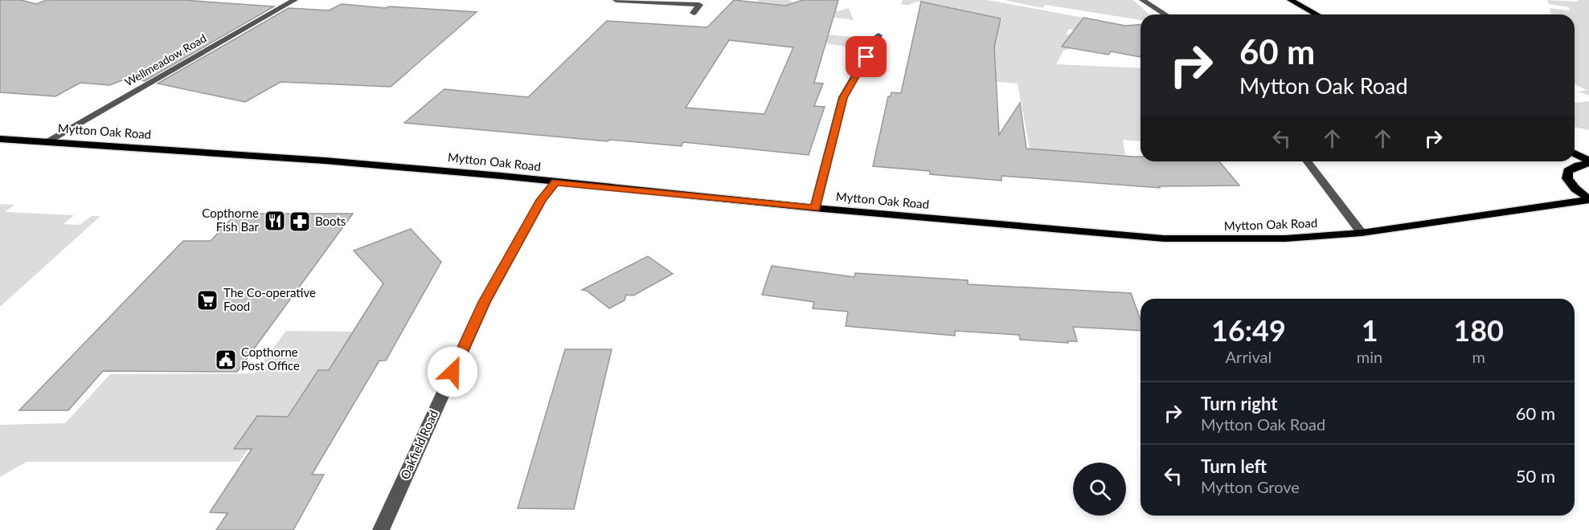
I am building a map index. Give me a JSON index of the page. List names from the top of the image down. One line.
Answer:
{"streets":{"main road":["Mytton Oak Road"],"street":["Wellmeadow Road","Oakfield Road"]},"crossings":[["Wellmeadow Road","Mytton Oak Road"],["Mytton Oak Road","Oakfield Road"]],"places":{"restaurant":["Copthorne Fish Bar"],"pharmacy":["Boots"],"supermarket":["The Co-operative Food"],"public building":["Copthorne Post Office"]},"page":{"turn":["60 m","Mytton Oak Road"],"eta":["16:49","Arrival","1","min","180","m"],"list":[{"name":"Turn right","note":"Mytton Oak Road","value":"60 m"},{"name":"Turn left","note":"Mytton Grove","value":"50 m"}]}}
